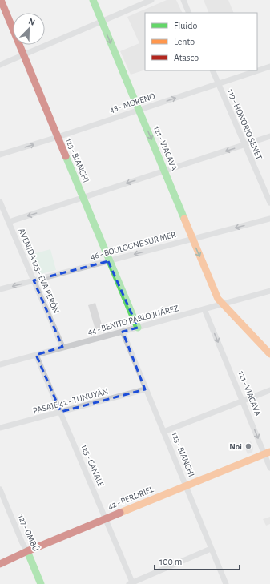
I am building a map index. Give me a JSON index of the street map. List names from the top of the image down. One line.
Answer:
{"streets":{"street":["48 - MORENO","119 - HONORIO SENET","121 - VIACAVA","123 - BIANCHI","46 - BOULOGNE SUR MER","AVENIDA 125 - EVA PERÓN","44 - BENITO PABLO JUÁREZ","PASAJE 42 - TUNUYÁN","125 - CANALE","42 - PERDRIEL","127 - OMBÚ"]},"crossings":[["48 - MORENO","119 - HONORIO SENET"],["48 - MORENO","121 - VIACAVA"],["48 - MORENO","123 - BIANCHI"],["121 - VIACAVA","46 - BOULOGNE SUR MER"],["121 - VIACAVA","44 - BENITO PABLO JUÁREZ"],["121 - VIACAVA","42 - PERDRIEL"],["123 - BIANCHI","46 - BOULOGNE SUR MER"],["123 - BIANCHI","44 - BENITO PABLO JUÁREZ"],["123 - BIANCHI","PASAJE 42 - TUNUYÁN"],["123 - BIANCHI","42 - PERDRIEL"],["46 - BOULOGNE SUR MER","AVENIDA 125 - EVA PERÓN"],["AVENIDA 125 - EVA PERÓN","44 - BENITO PABLO JUÁREZ"],["44 - BENITO PABLO JUÁREZ","125 - CANALE"],["PASAJE 42 - TUNUYÁN","125 - CANALE"],["125 - CANALE","42 - PERDRIEL"],["42 - PERDRIEL","127 - OMBÚ"]],"one_way":["48 - MORENO","121 - VIACAVA","46 - BOULOGNE SUR MER"],"places":["Noi"],"legend":["Fluido","Lento","Atasco"],"scale_bar":"100 m","north":"top right"}
